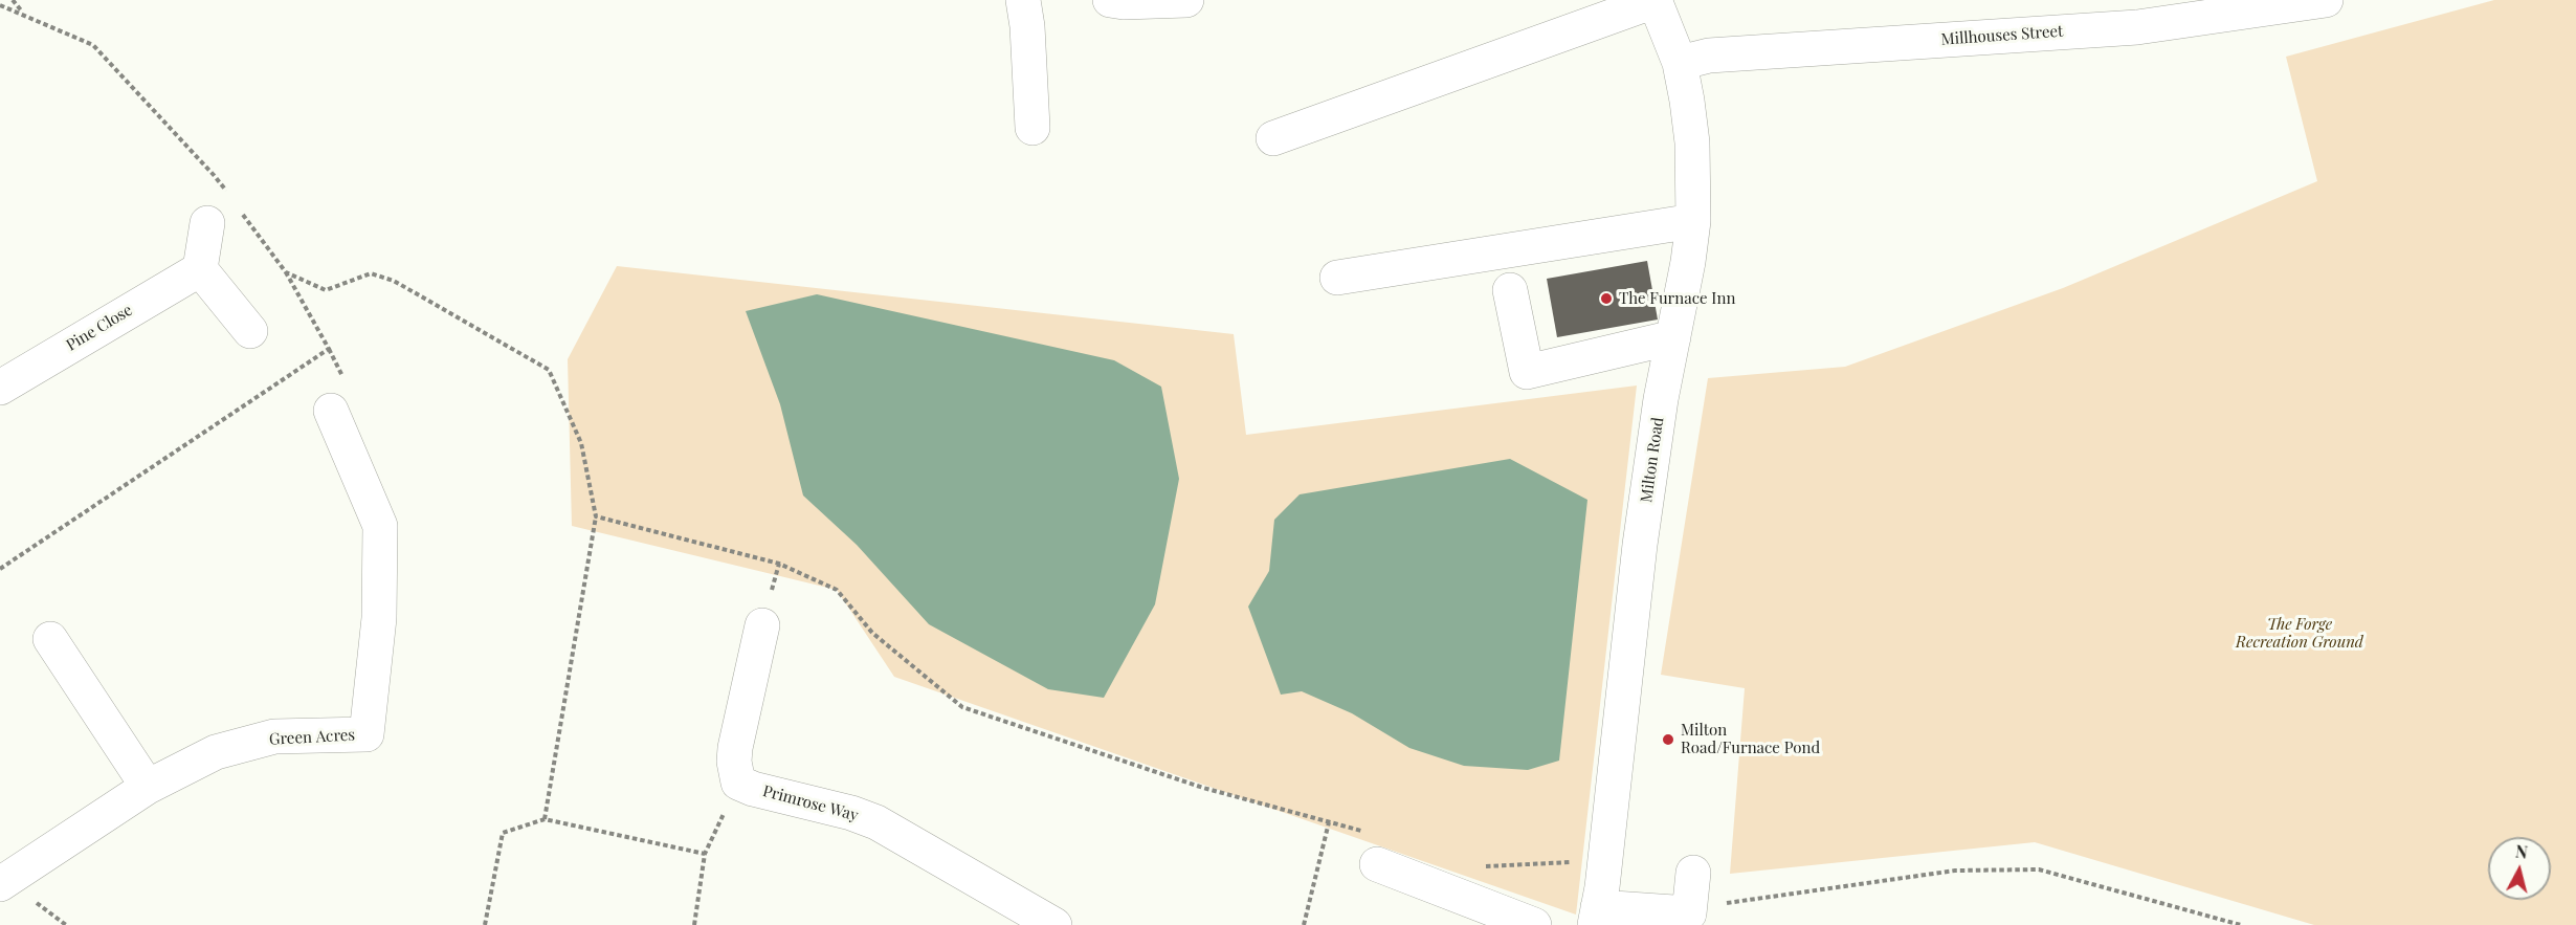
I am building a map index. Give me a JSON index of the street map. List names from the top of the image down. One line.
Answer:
{"streets":{"street":["Millhouses Street","Pine Close","Milton Road","Green Acres","Primrose Way"]},"crossings":[["Millhouses Street","Milton Road"]],"parks":["The Forge Recreation Ground"],"places":["The Furnace Inn","Milton Road/Furnace Pond"],"north":"top"}
